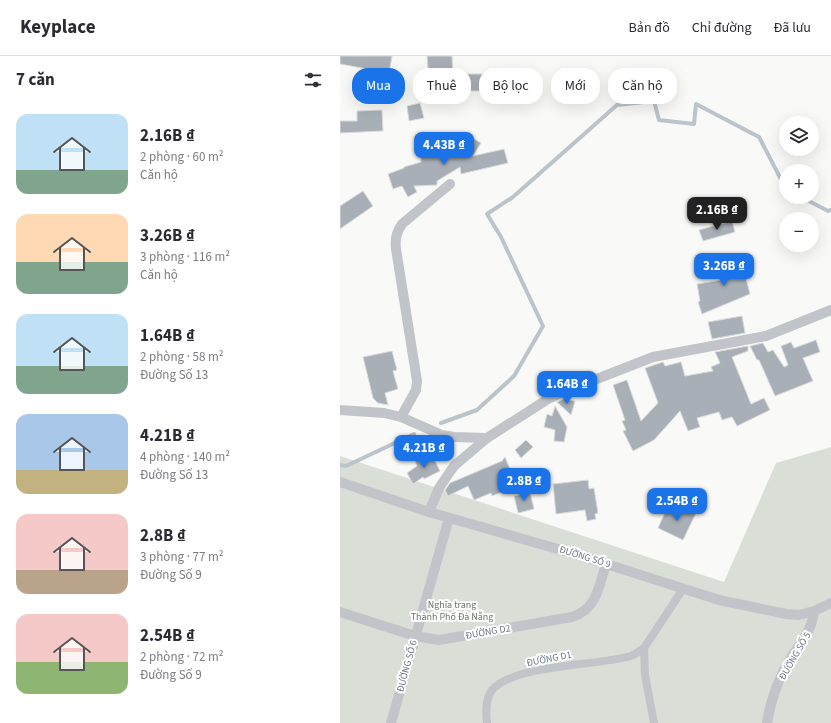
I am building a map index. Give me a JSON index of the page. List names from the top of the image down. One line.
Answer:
{"streets":{"street":["ĐƯỜNG SỐ 9","ĐƯỜNG D2","ĐƯỜNG SỐ 5","ĐƯỜNG D1","ĐƯỜNG SỐ 6"]},"crossings":[["ĐƯỜNG SỐ 9","ĐƯỜNG D2"],["ĐƯỜNG SỐ 9","ĐƯỜNG SỐ 5"],["ĐƯỜNG SỐ 9","ĐƯỜNG SỐ 6"],["ĐƯỜNG D2","ĐƯỜNG SỐ 6"]],"parks":["Nghĩa trang Thành Phố Đà Nẵng"],"page":{"header":"Keyplace","nav":["Bản đồ","Chỉ đường","Đã lưu"],"heading":"7 căn","chip":["Mua","Thuê","Bộ lọc","Mới","Căn hộ"],"list":[{"name":"2.16B ₫","note":"2 phòng · 60 m² · Căn hộ"},{"name":"3.26B ₫","note":"3 phòng · 116 m² · Căn hộ"},{"name":"1.64B ₫","note":"2 phòng · 58 m² · Đường Số 13"},{"name":"4.21B ₫","note":"4 phòng · 140 m² · Đường Số 13"},{"name":"2.8B ₫","note":"3 phòng · 77 m² · Đường Số 9"},{"name":"2.54B ₫","note":"2 phòng · 72 m² · Đường Số 9"}],"map_buttons":["+","−"],"price":["4.43B ₫","2.16B ₫","3.26B ₫","1.64B ₫","4.21B ₫","2.8B ₫","2.54B ₫"]}}
